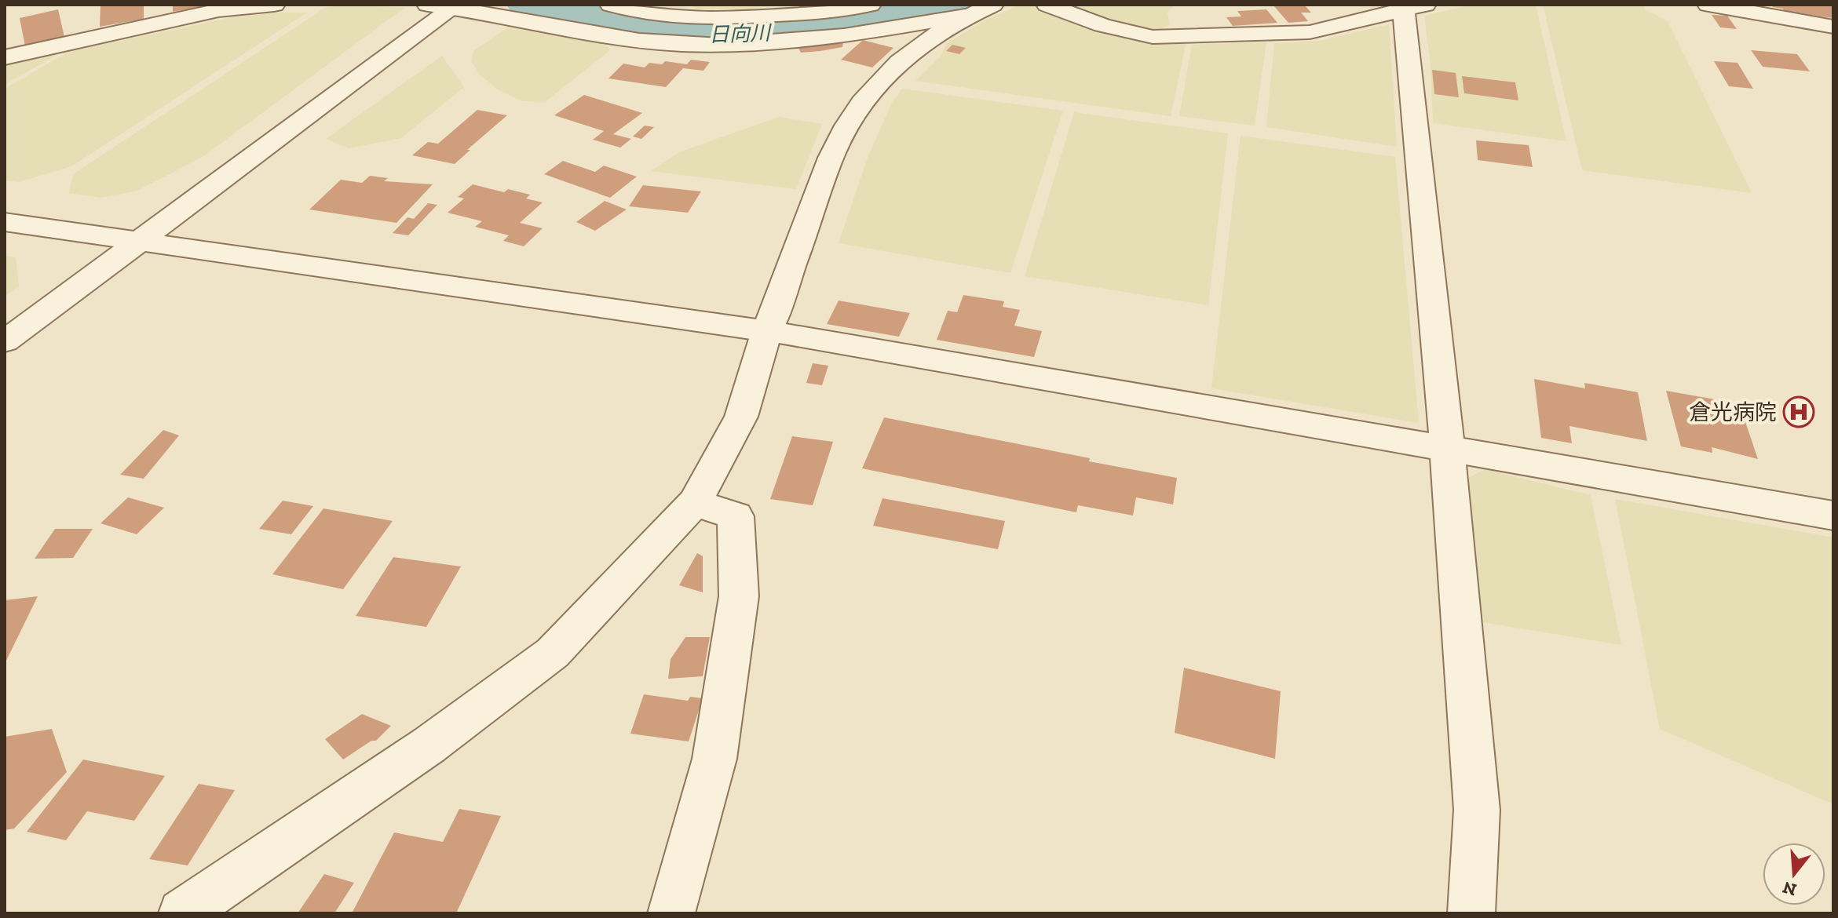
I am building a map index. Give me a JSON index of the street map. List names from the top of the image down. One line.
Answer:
{"water":["日向川"],"places":{"hospital":["倉光病院"]},"north":"bottom"}
